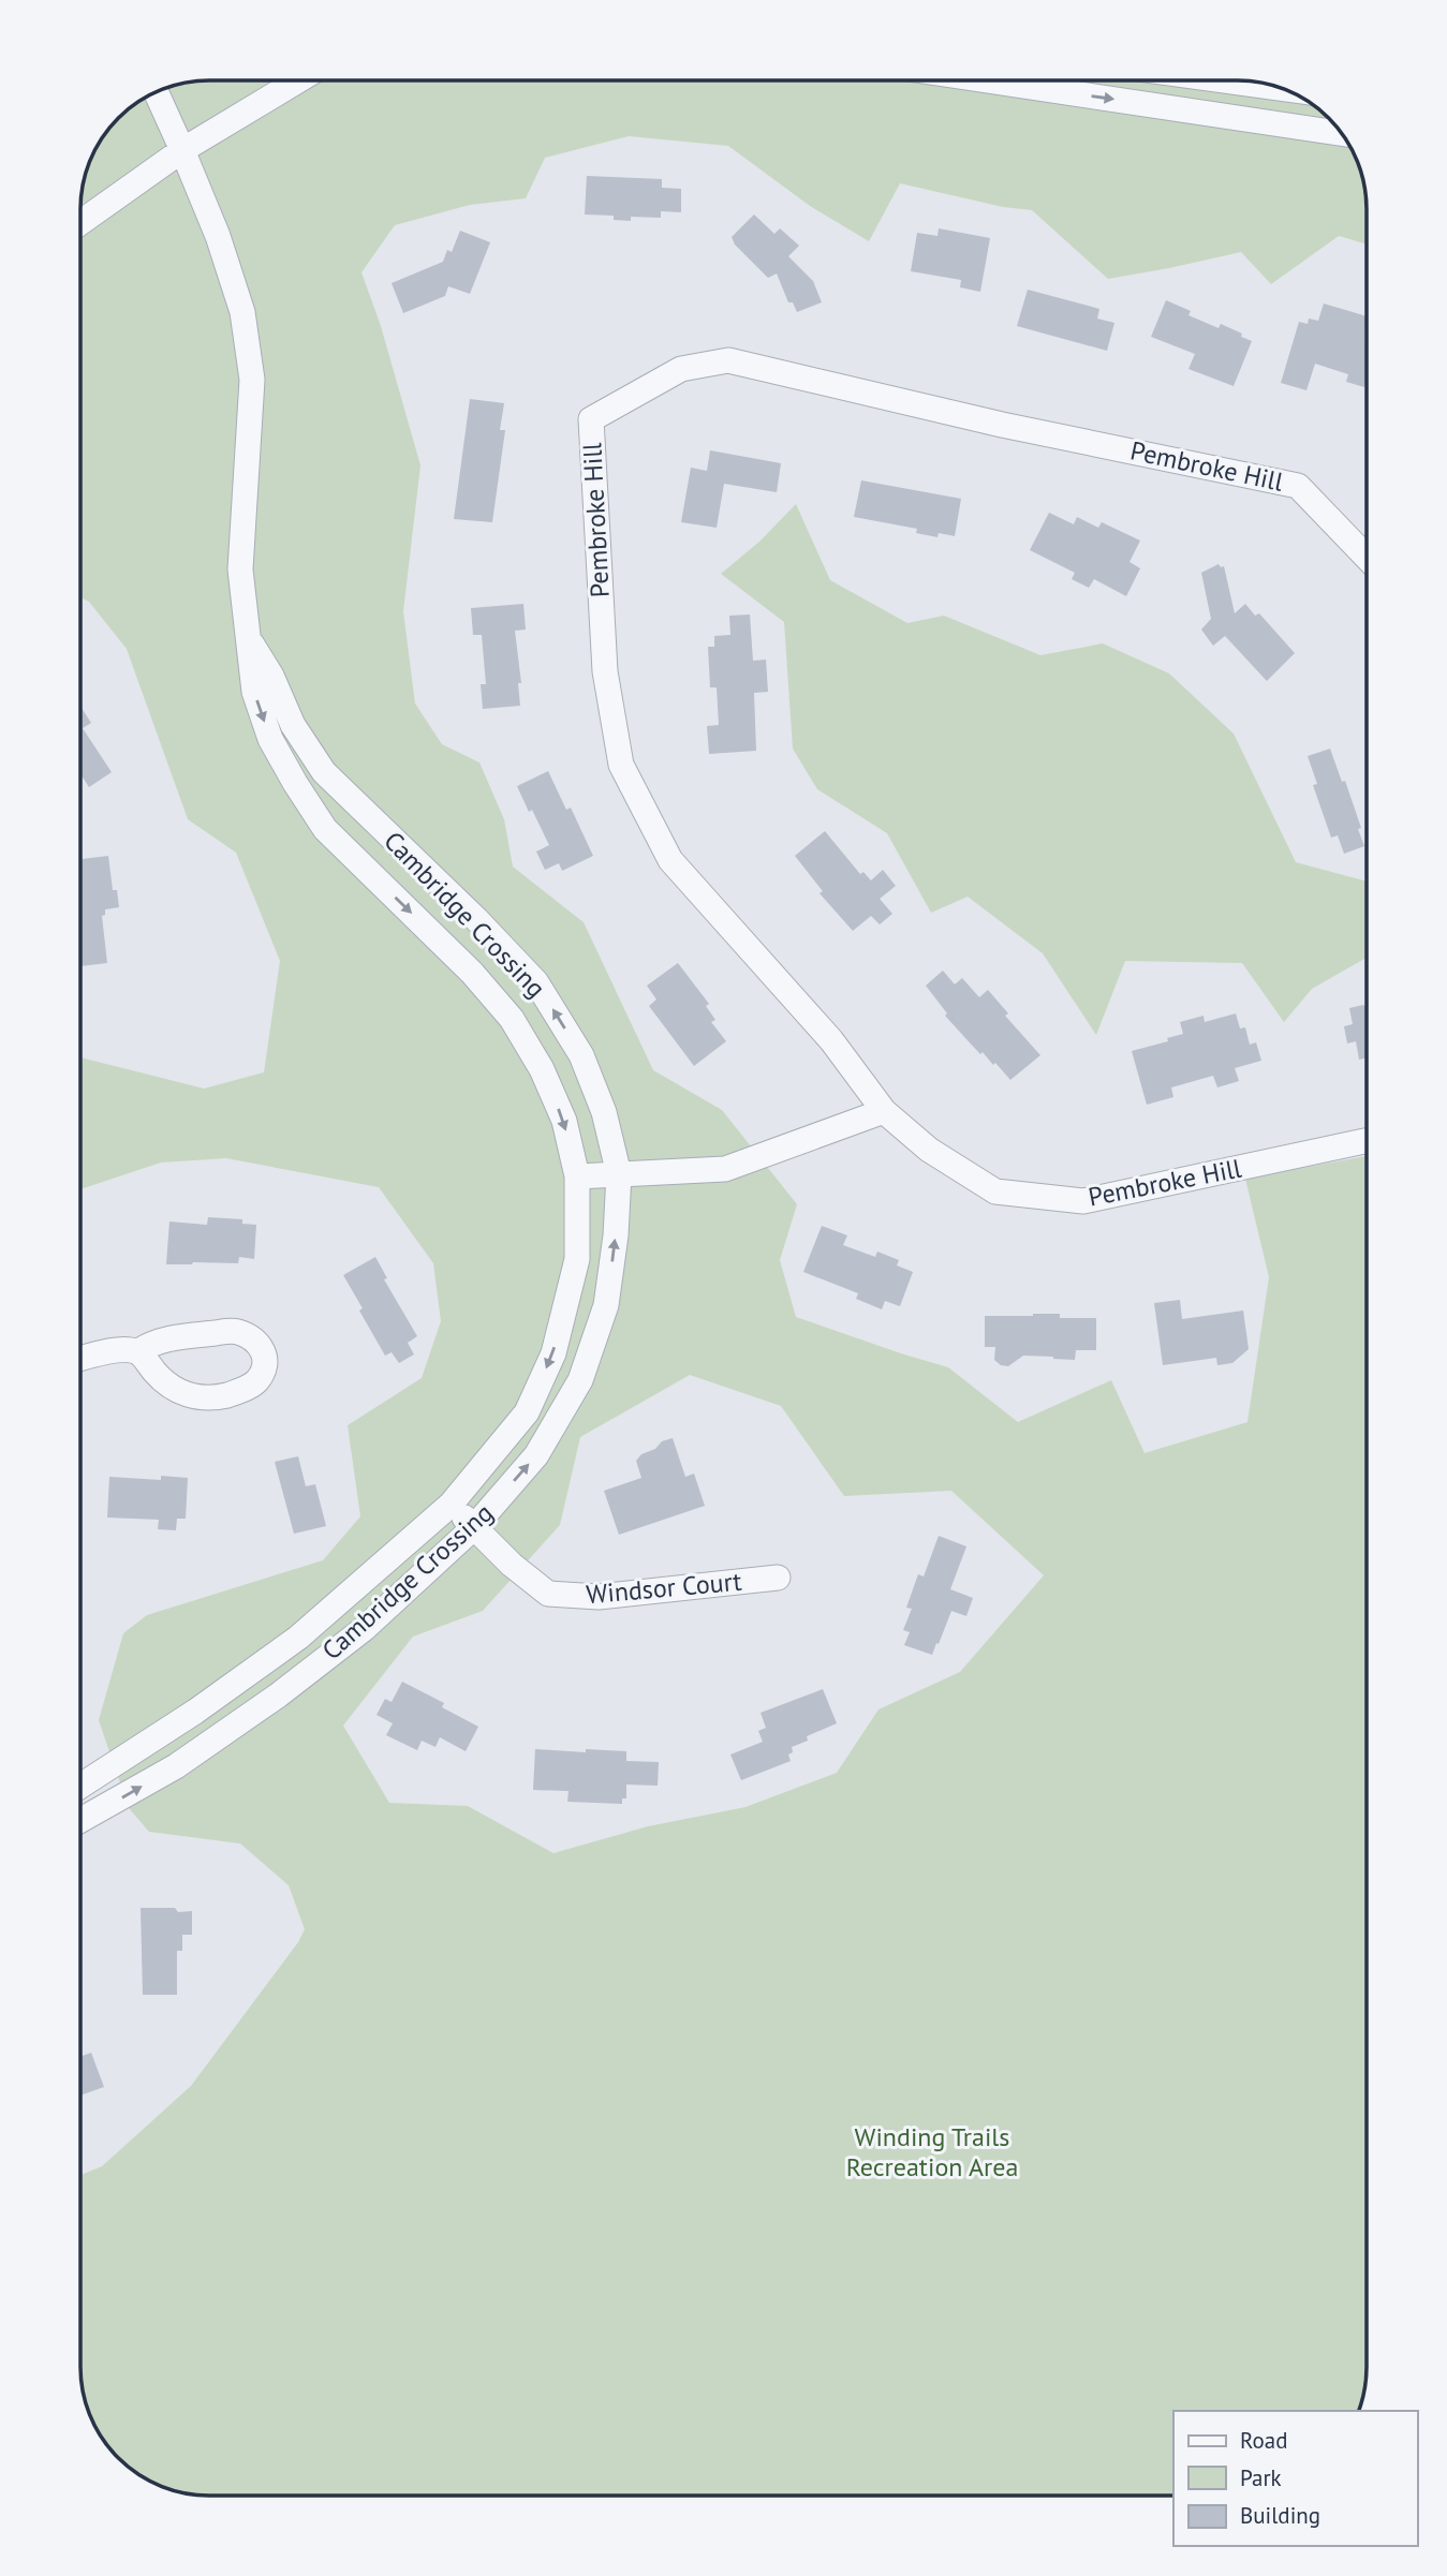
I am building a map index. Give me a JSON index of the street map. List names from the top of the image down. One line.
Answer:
{"streets":{"street":["Pembroke Hill","Cambridge Crossing","Windsor Court"]},"crossings":[["Cambridge Crossing","Windsor Court"]],"parks":["Winding Trails Recreation Area"],"legend":["Road","Park","Building"]}
